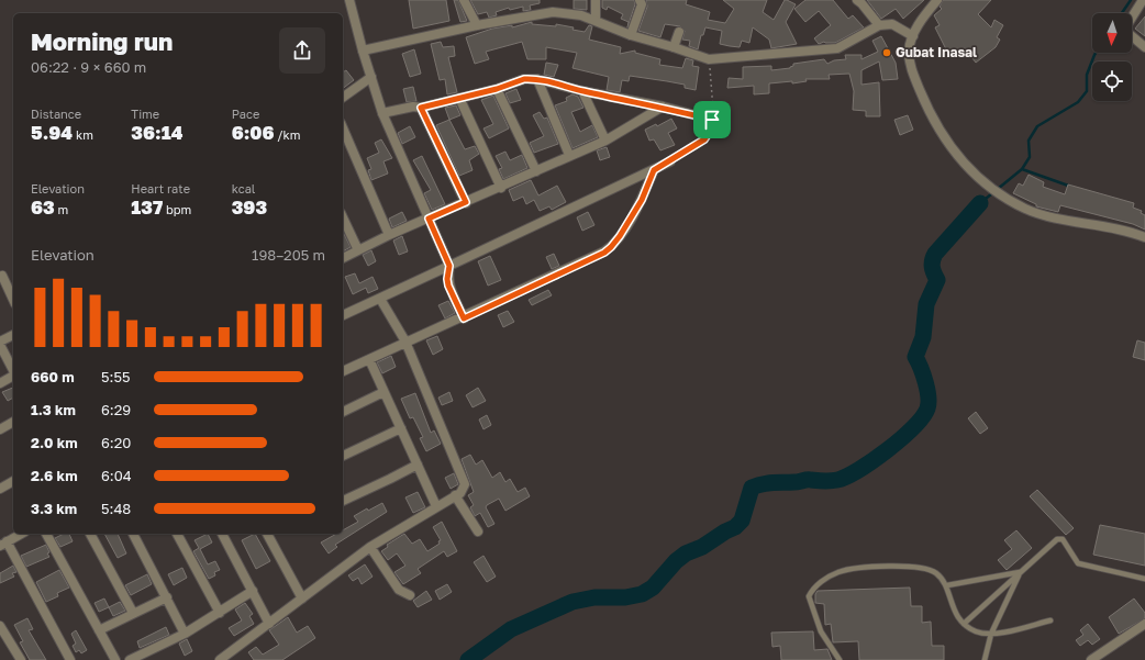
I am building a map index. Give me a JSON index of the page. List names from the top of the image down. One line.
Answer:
{"places":["Gubat Inasal"],"north":"bottom","page":{"heading":["Morning run","06:22 · 9 × 660 m"],"stats":[["Distance","5.94 km"],["Time","36:14"],["Pace","6:06 /km"],["Elevation","63 m"],["Heart rate","137 bpm"],["kcal","393"]],"chart":["Elevation","198–205 m"],"list":[{"name":"660 m","note":"5:55"},{"name":"1.3 km","note":"6:29"},{"name":"2.0 km","note":"6:20"},{"name":"2.6 km","note":"6:04"},{"name":"3.3 km","note":"5:48"}]}}
